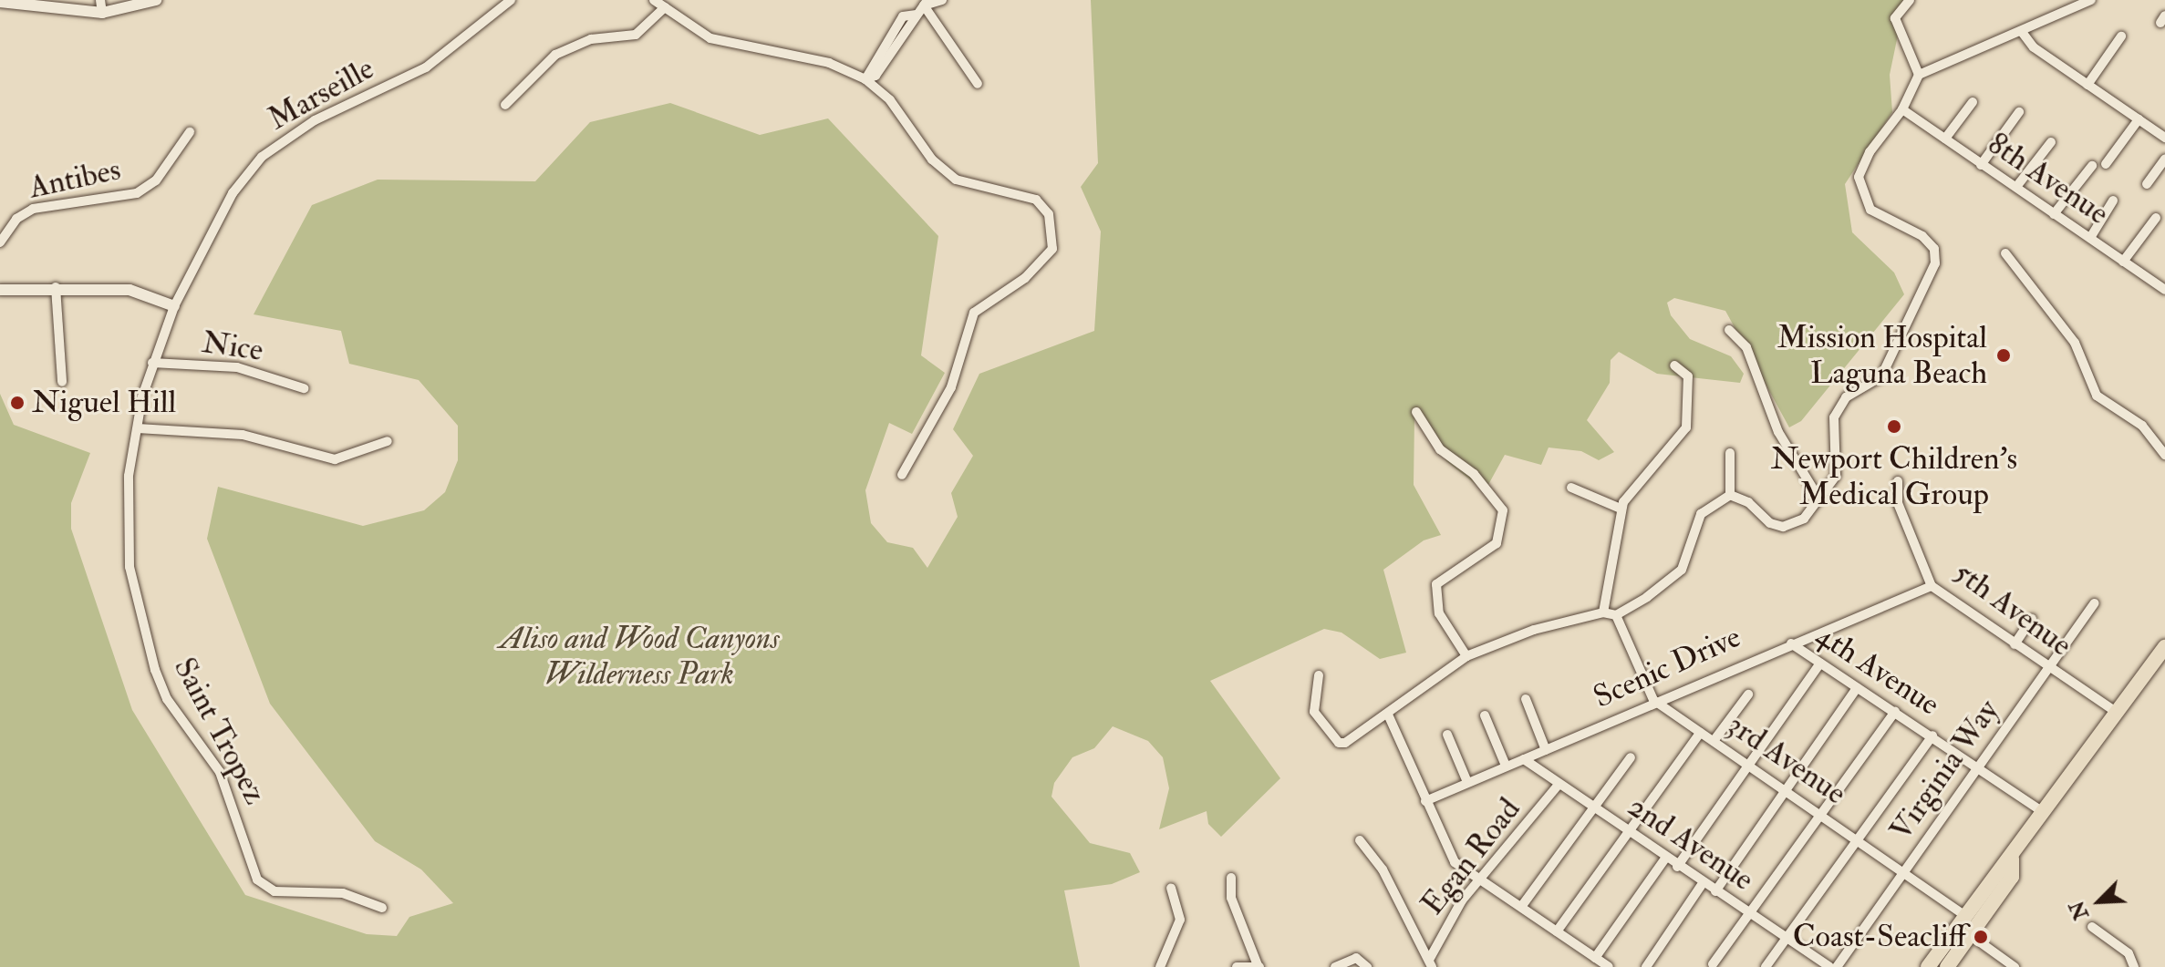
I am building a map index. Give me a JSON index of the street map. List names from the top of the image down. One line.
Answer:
{"streets":{"street":["Marseille","Antibes","8th Avenue","Nice","5th Avenue","Scenic Drive","4th Avenue","Saint Tropez","3rd Avenue","Virginia Way","2nd Avenue","Egan Road"]},"crossings":[["Marseille","Saint Tropez"],["Nice","Saint Tropez"],["5th Avenue","Scenic Drive"],["5th Avenue","Virginia Way"],["Scenic Drive","4th Avenue"],["Scenic Drive","3rd Avenue"],["Scenic Drive","2nd Avenue"],["4th Avenue","Virginia Way"],["3rd Avenue","Virginia Way"],["2nd Avenue","Egan Road"]],"parks":["Aliso and Wood Canyons Wilderness Park"],"places":["Mission Hospital Laguna Beach","Niguel Hill","Newport Children's Medical Group","Coast-Seacliff"],"north":"bottom left"}
